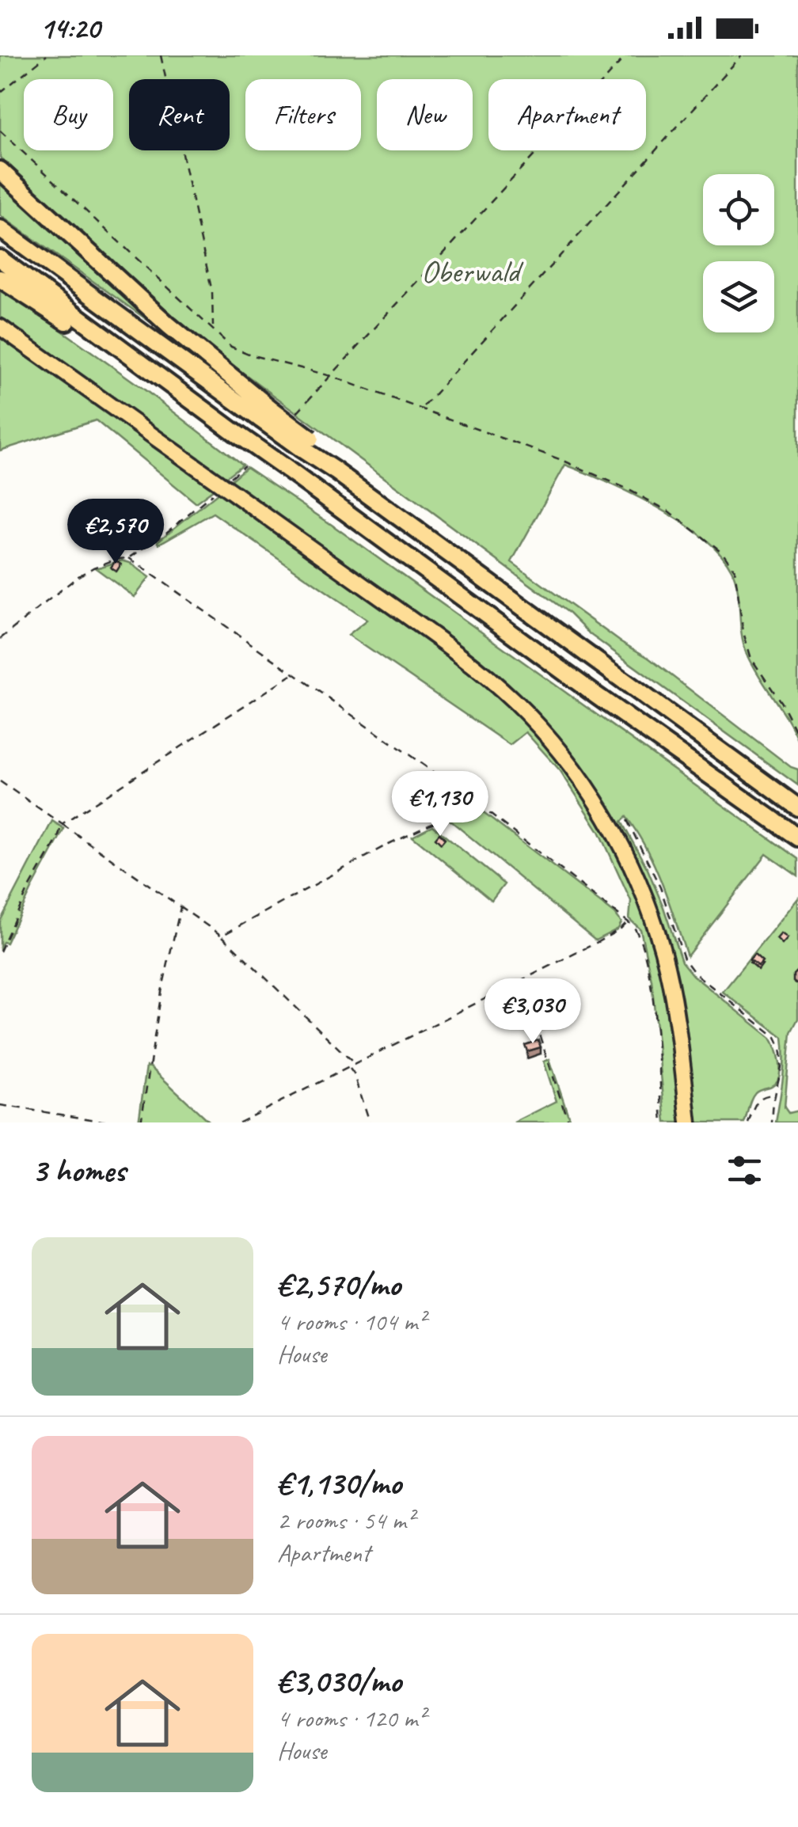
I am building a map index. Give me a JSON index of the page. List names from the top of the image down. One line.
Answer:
{"parks":["Oberwald"],"page":{"status":"14:20","chip":["Buy","Rent","Filters","New","Apartment"],"price":["€2,570","€1,130","€3,030"],"heading":"3 homes","list":[{"name":"€2,570/mo","note":"4 rooms · 104 m² · House"},{"name":"€1,130/mo","note":"2 rooms · 54 m² · Apartment"},{"name":"€3,030/mo","note":"4 rooms · 120 m² · House"}]}}
